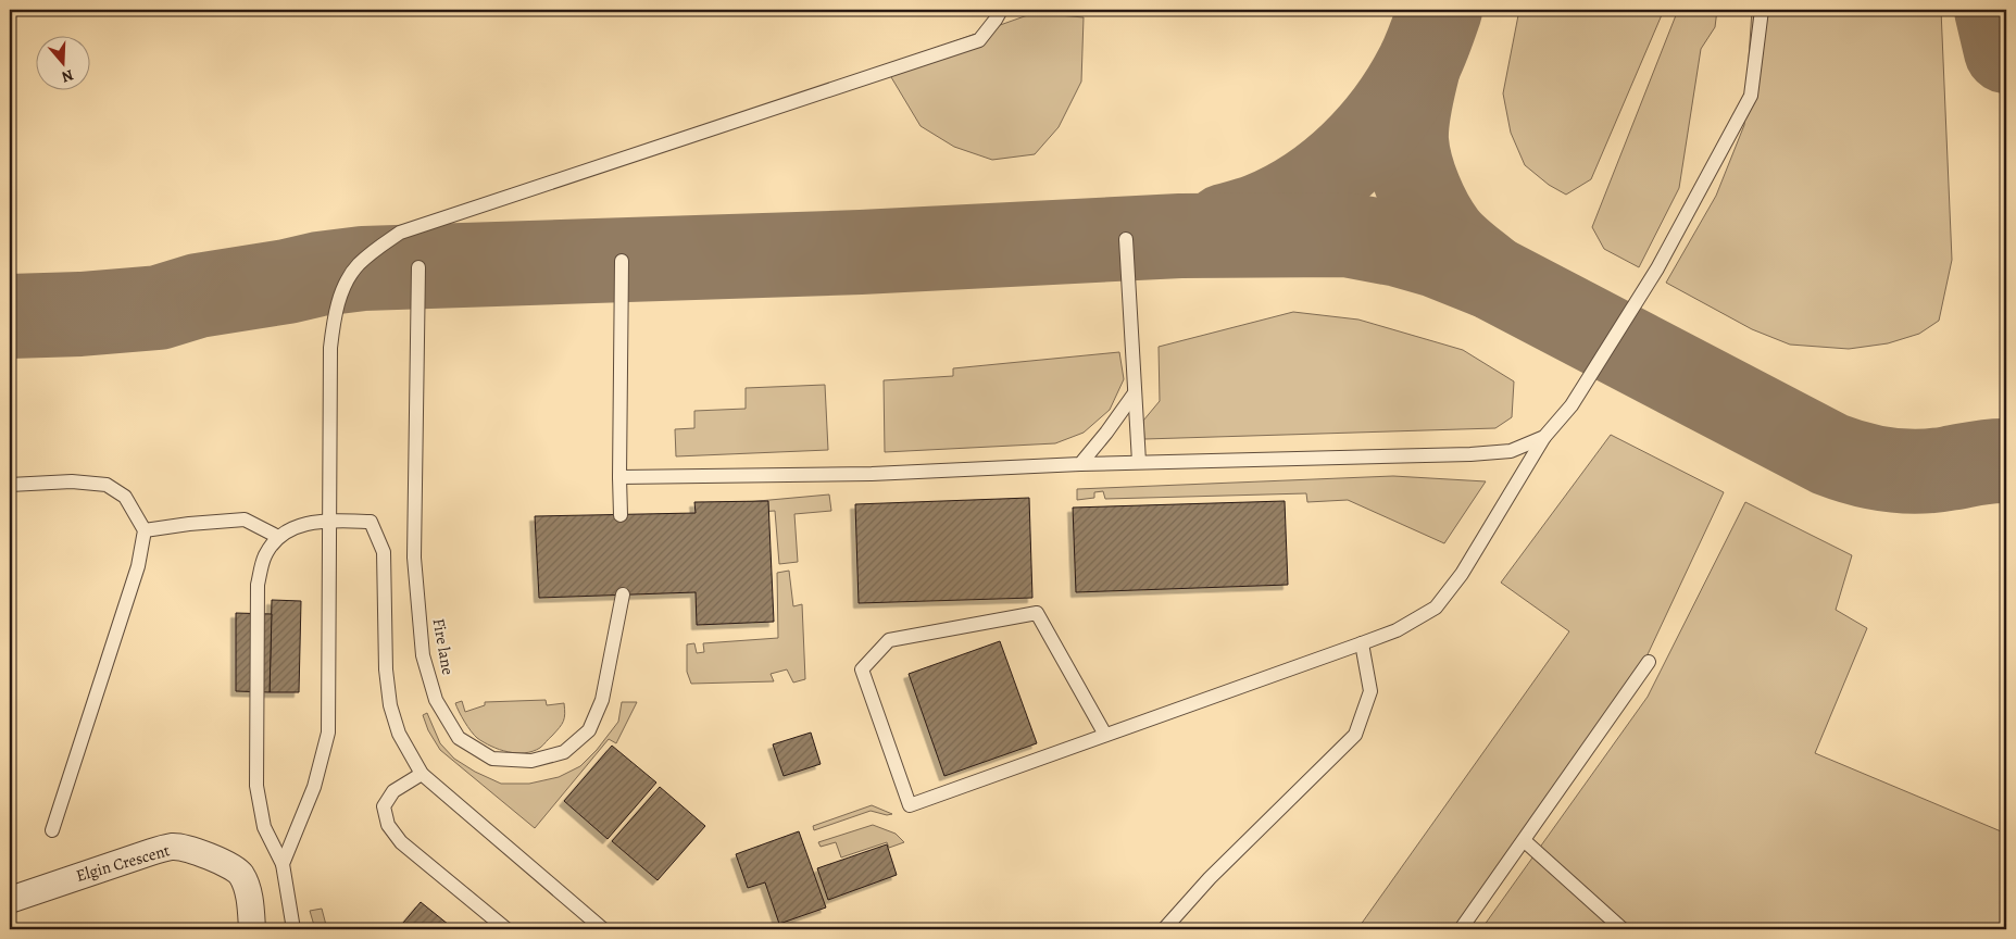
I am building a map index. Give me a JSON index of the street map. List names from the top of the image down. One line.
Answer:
{"streets":{"street":["Elgin Crescent"],"lane":["Fire lane"]},"north":"bottom"}
